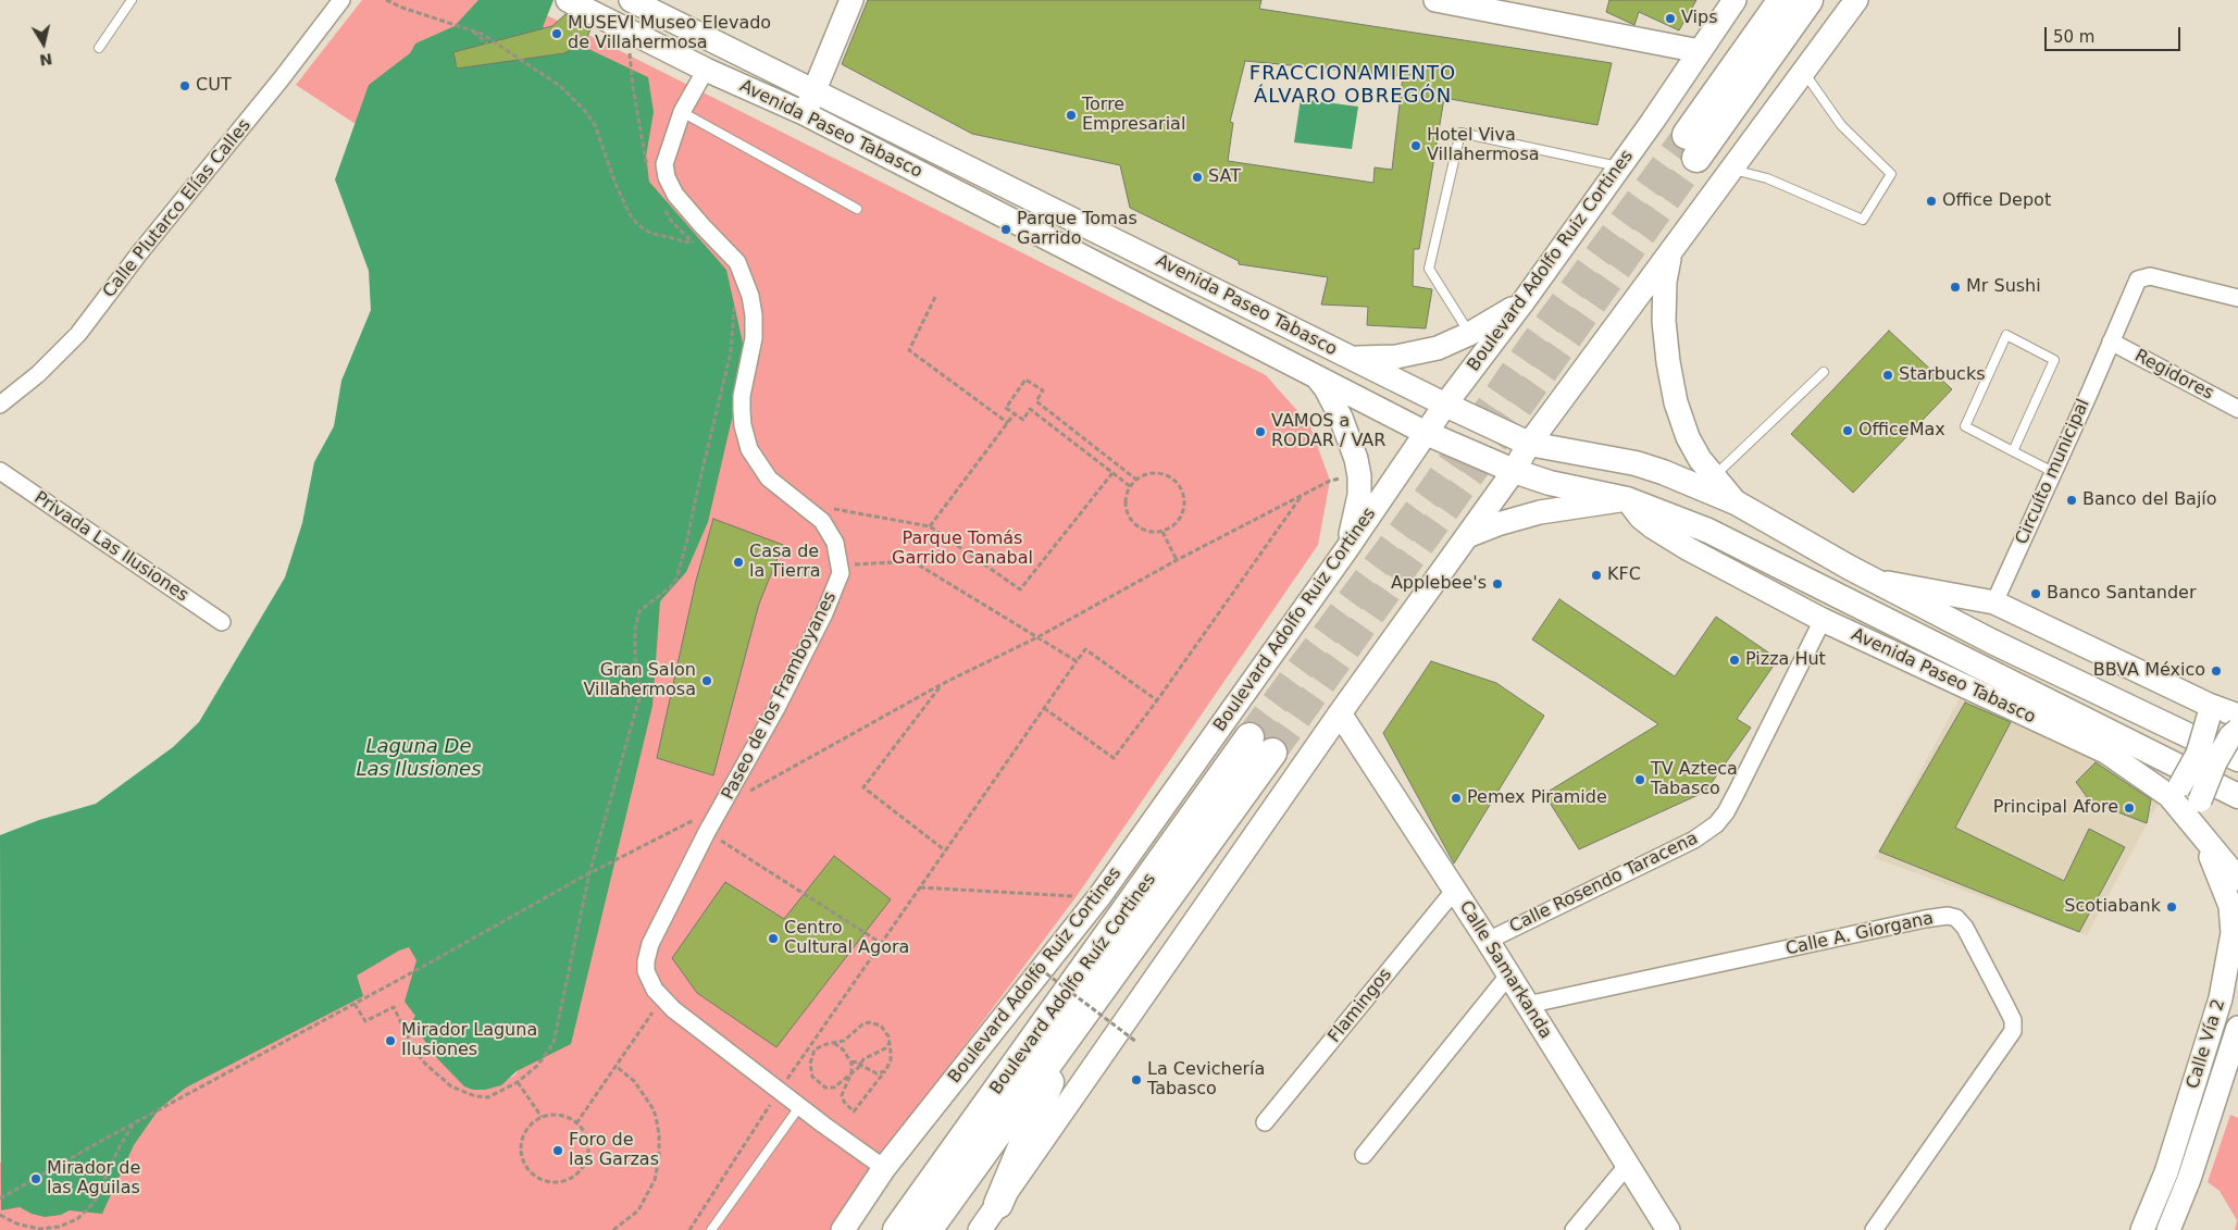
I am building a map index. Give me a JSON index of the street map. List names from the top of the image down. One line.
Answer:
{"streets":{"highway":["Boulevard Adolfo Ruíz Cortines"],"main road":["Avenida Paseo Tabasco","Boulevard Adolfo Ruiz Cortines","Calle Samarkanda","Calle Vía 2"],"street":["Calle Plutarco Elías Calles","Regidores","Circuíto municipal","Privada Las Ilusiones","Paseo de los Framboyanes","Calle Rosendo Taracena","Calle A. Giorgana","Flamingos"]},"crossings":[["Avenida Paseo Tabasco","Boulevard Adolfo Ruiz Cortines"],["Avenida Paseo Tabasco","Circuíto municipal"],["Avenida Paseo Tabasco","Calle Rosendo Taracena"],["Avenida Paseo Tabasco","Calle Vía 2"],["Boulevard Adolfo Ruiz Cortines","Paseo de los Framboyanes"],["Regidores","Circuíto municipal"],["Calle Rosendo Taracena","Calle Samarkanda"],["Calle A. Giorgana","Calle Samarkanda"],["Calle Samarkanda","Flamingos"]],"districts":["FRACCIONAMIENTO ÁLVARO OBREGÓN"],"water":["Laguna De Las Ilusiones"],"parks":["Parque Tomás Garrido Canabal"],"places":["Vips","MUSEVI Museo Elevado de Villahermosa","CUT","Torre Empresarial","Hotel Viva Villahermosa","SAT","Office Depot","Parque Tomas Garrido","Mr Sushi","Starbucks","OfficeMax","VAMOS a RODAR / VAR","Banco del Bajío","Casa de la Tierra","KFC","Applebee's","Banco Santander","Pizza Hut","BBVA México","Gran Salon Villahermosa","TV Azteca Tabasco","Pemex Piramide","Principal Afore","Scotiabank","Centro Cultural Agora","Mirador Laguna Ilusiones","La Cevichería Tabasco","Foro de las Garzas","Mirador de las Aguilas"],"scale_bar":"50 m","north":"bottom"}
